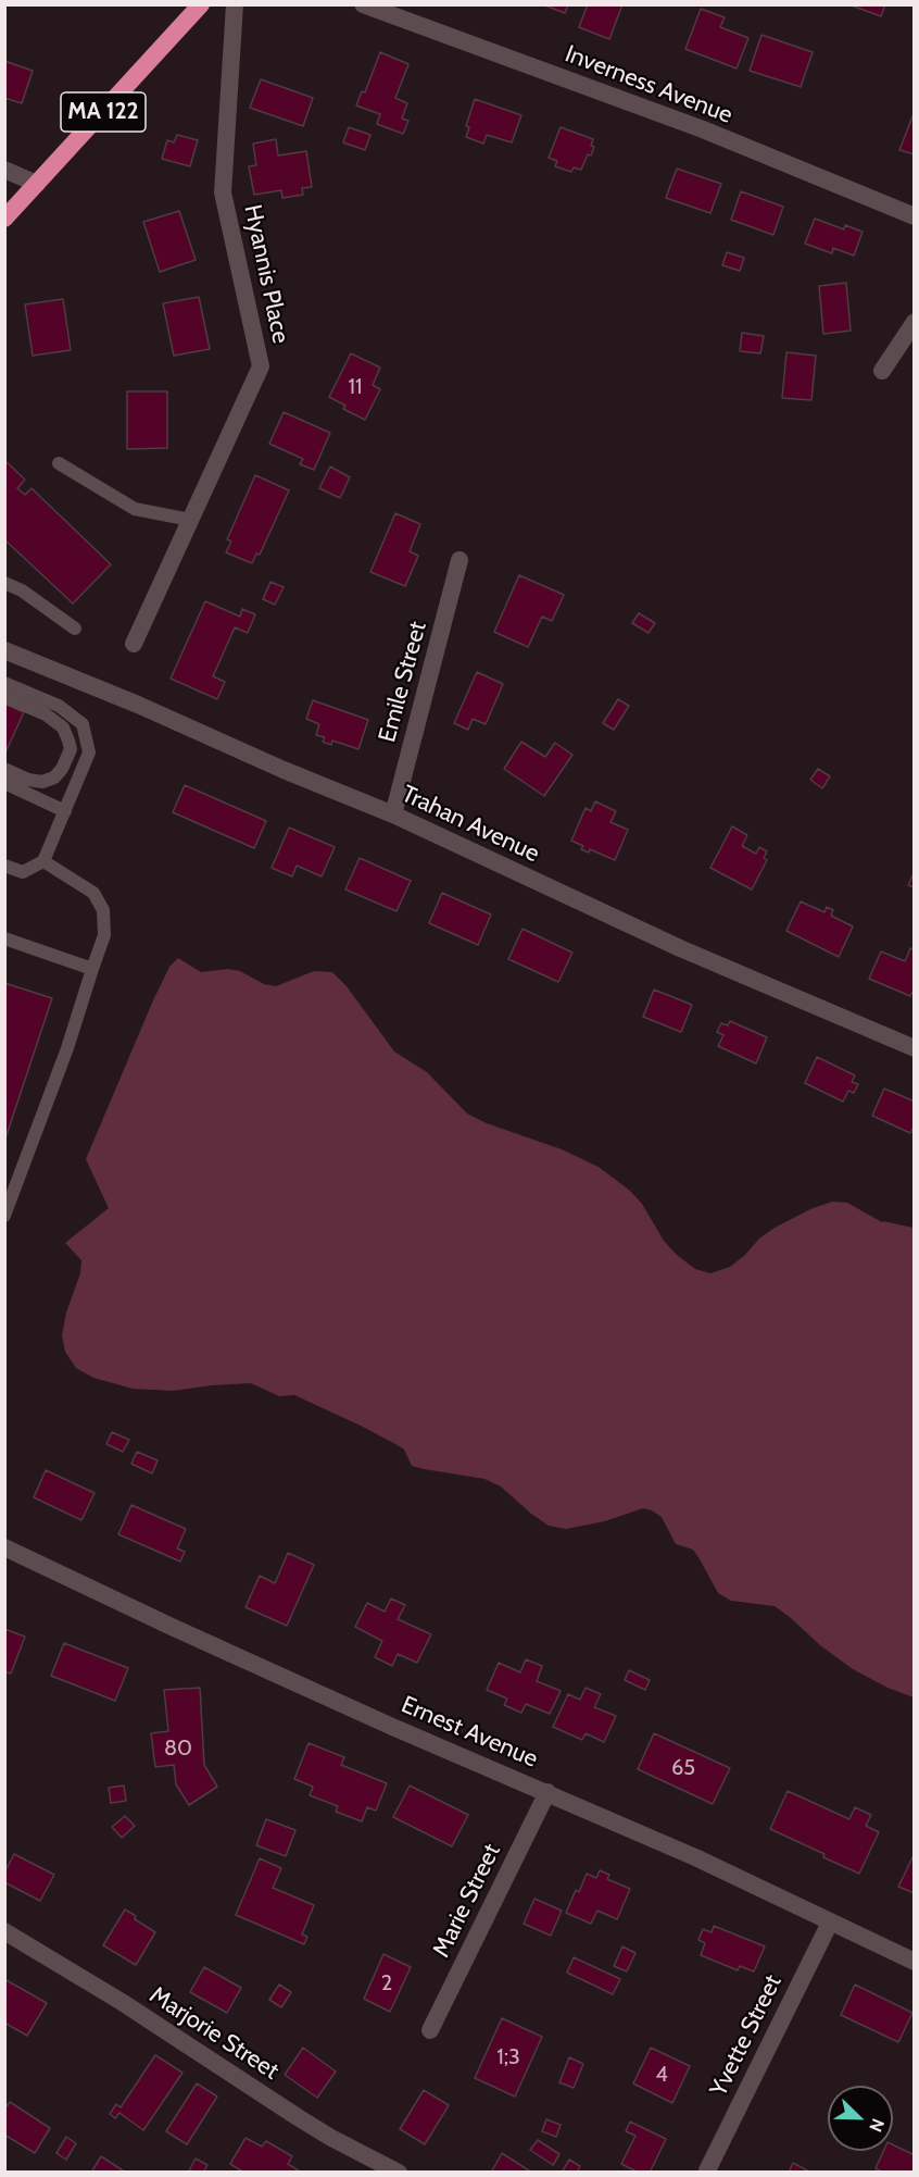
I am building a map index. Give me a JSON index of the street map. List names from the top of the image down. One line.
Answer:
{"streets":{"highway":["MA 122"],"street":["Inverness Avenue","Hyannis Place","Emile Street","Trahan Avenue","Ernest Avenue","Marie Street","Marjorie Street","Yvette Street"]},"crossings":[["Emile Street","Trahan Avenue"],["Ernest Avenue","Marie Street"],["Ernest Avenue","Yvette Street"]],"house_numbers":["11","80","65","2","1;3","4"],"north":"bottom right"}
